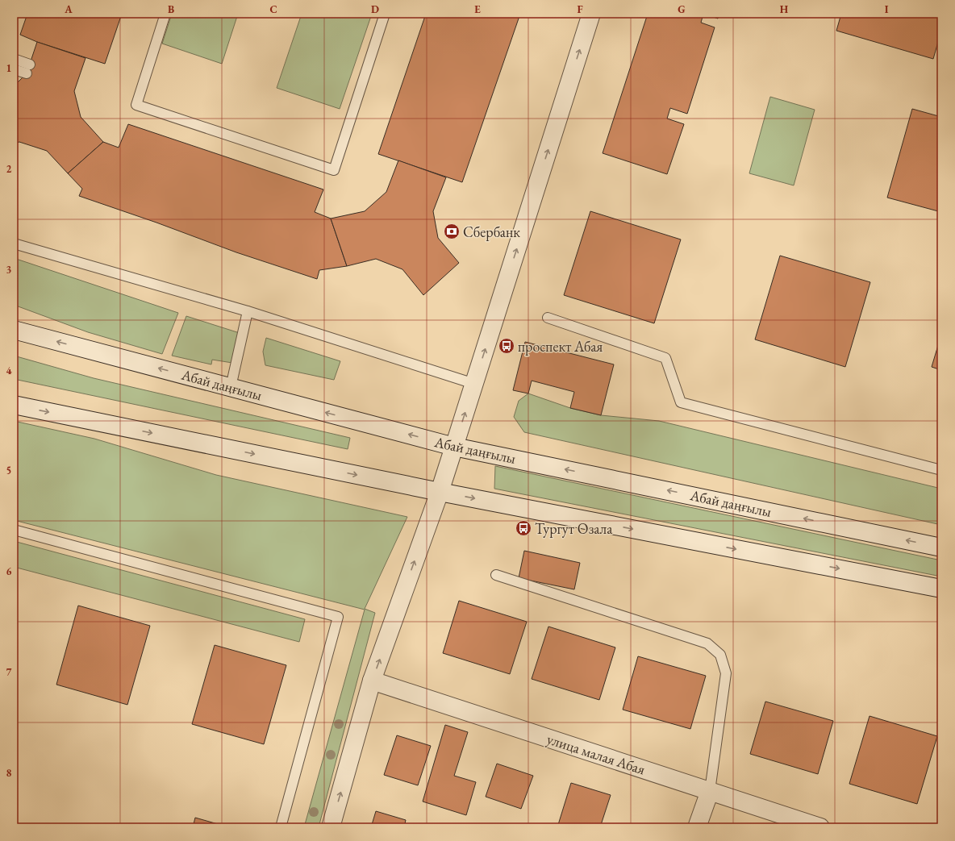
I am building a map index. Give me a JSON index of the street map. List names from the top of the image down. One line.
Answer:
{"streets":{"main road":["Абай даңғылы","улица малая Абая"]},"places":{"bank":["Сбербанк"],"bus stop":["проспект Абая","Тургут Озала"]},"grid":{"columns":["A","B","C","D","E","F","G","H","I"],"rows":["1","2","3","4","5","6","7","8"]}}
